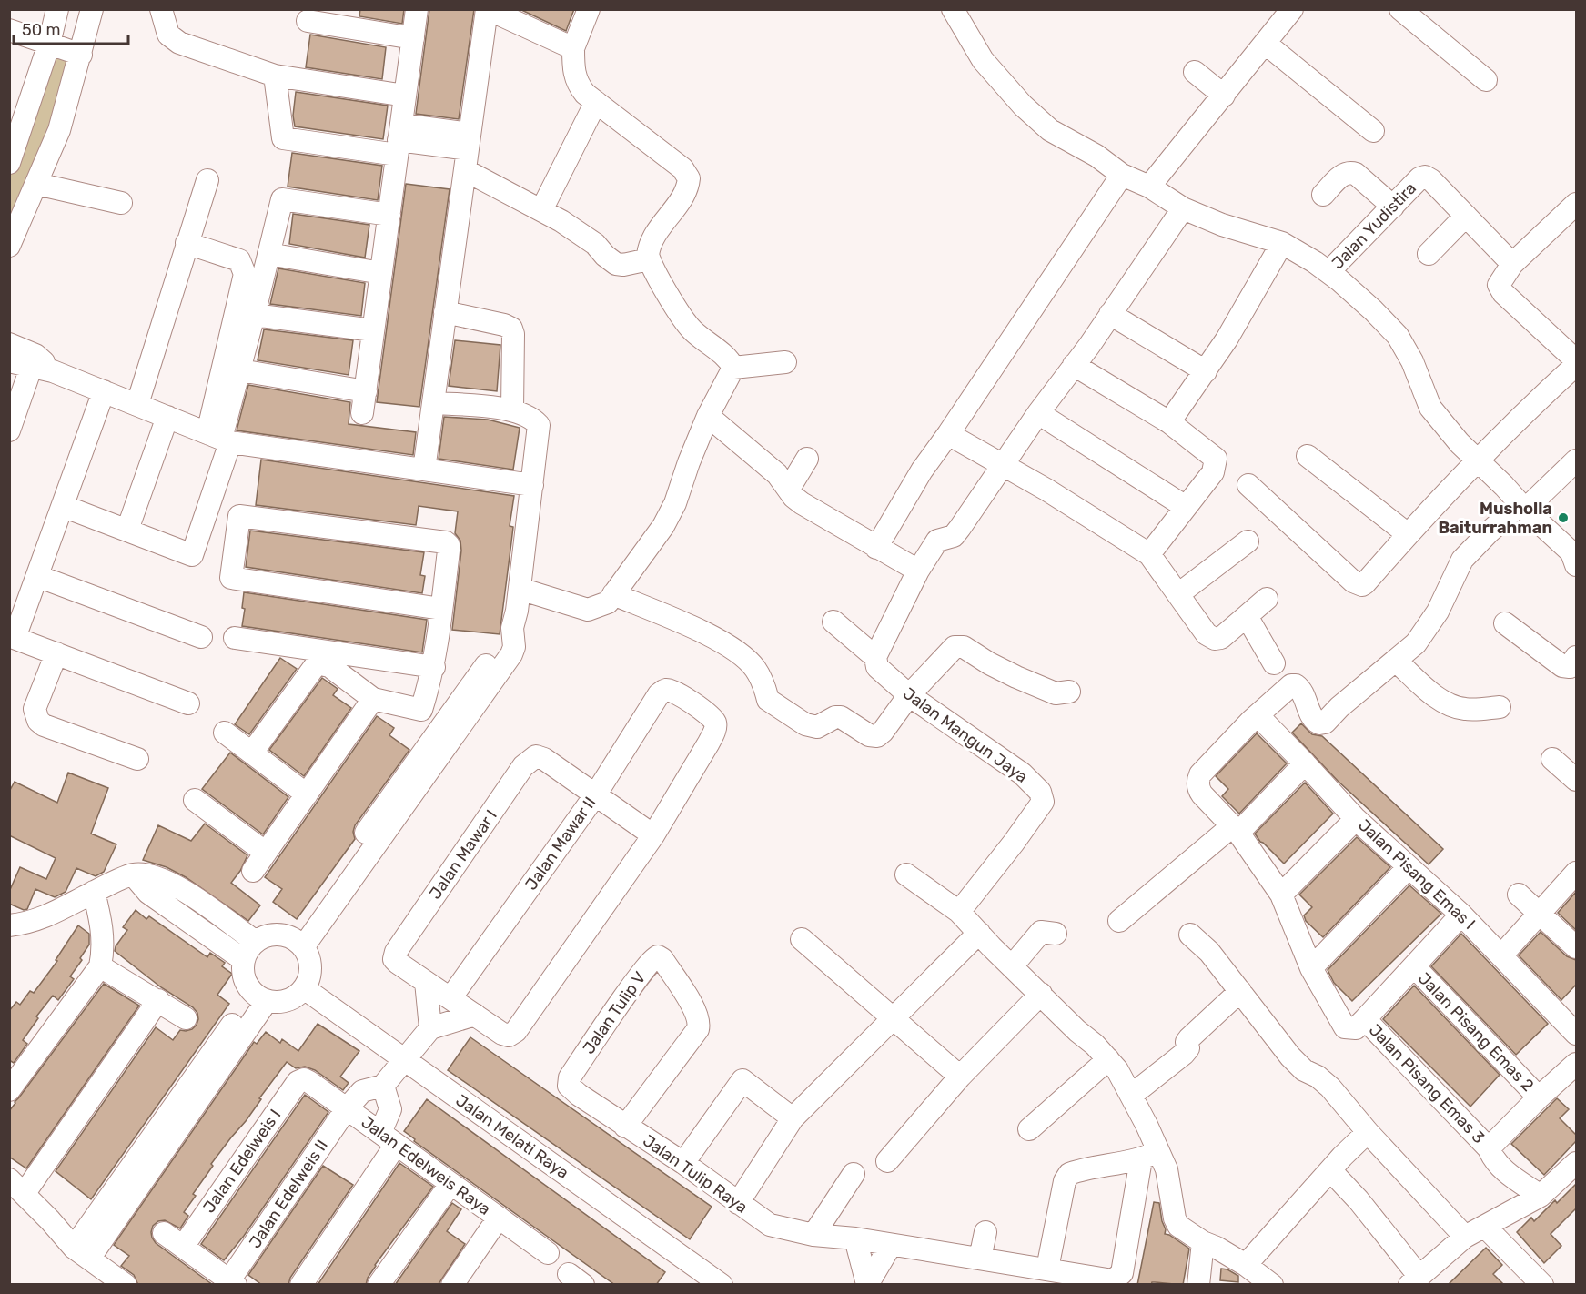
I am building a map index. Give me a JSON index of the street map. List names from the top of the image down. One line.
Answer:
{"streets":{"street":["Jalan Yudistira","Jalan Mangun Jaya","Jalan Mawar II","Jalan Mawar I","Jalan Pisang Emas I","Jalan Tulip V","Jalan Pisang Emas 2","Jalan Pisang Emas 3","Jalan Melati Raya","Jalan Edelweis I","Jalan Edelweis Raya","Jalan Tulip Raya","Jalan Edelweis II"]},"crossings":[["Jalan Mawar II","Jalan Mawar I"],["Jalan Tulip V","Jalan Tulip Raya"],["Jalan Edelweis I","Jalan Edelweis Raya"],["Jalan Edelweis Raya","Jalan Edelweis II"]],"places":["Musholla Baiturrahman"],"scale_bar":"50 m"}
